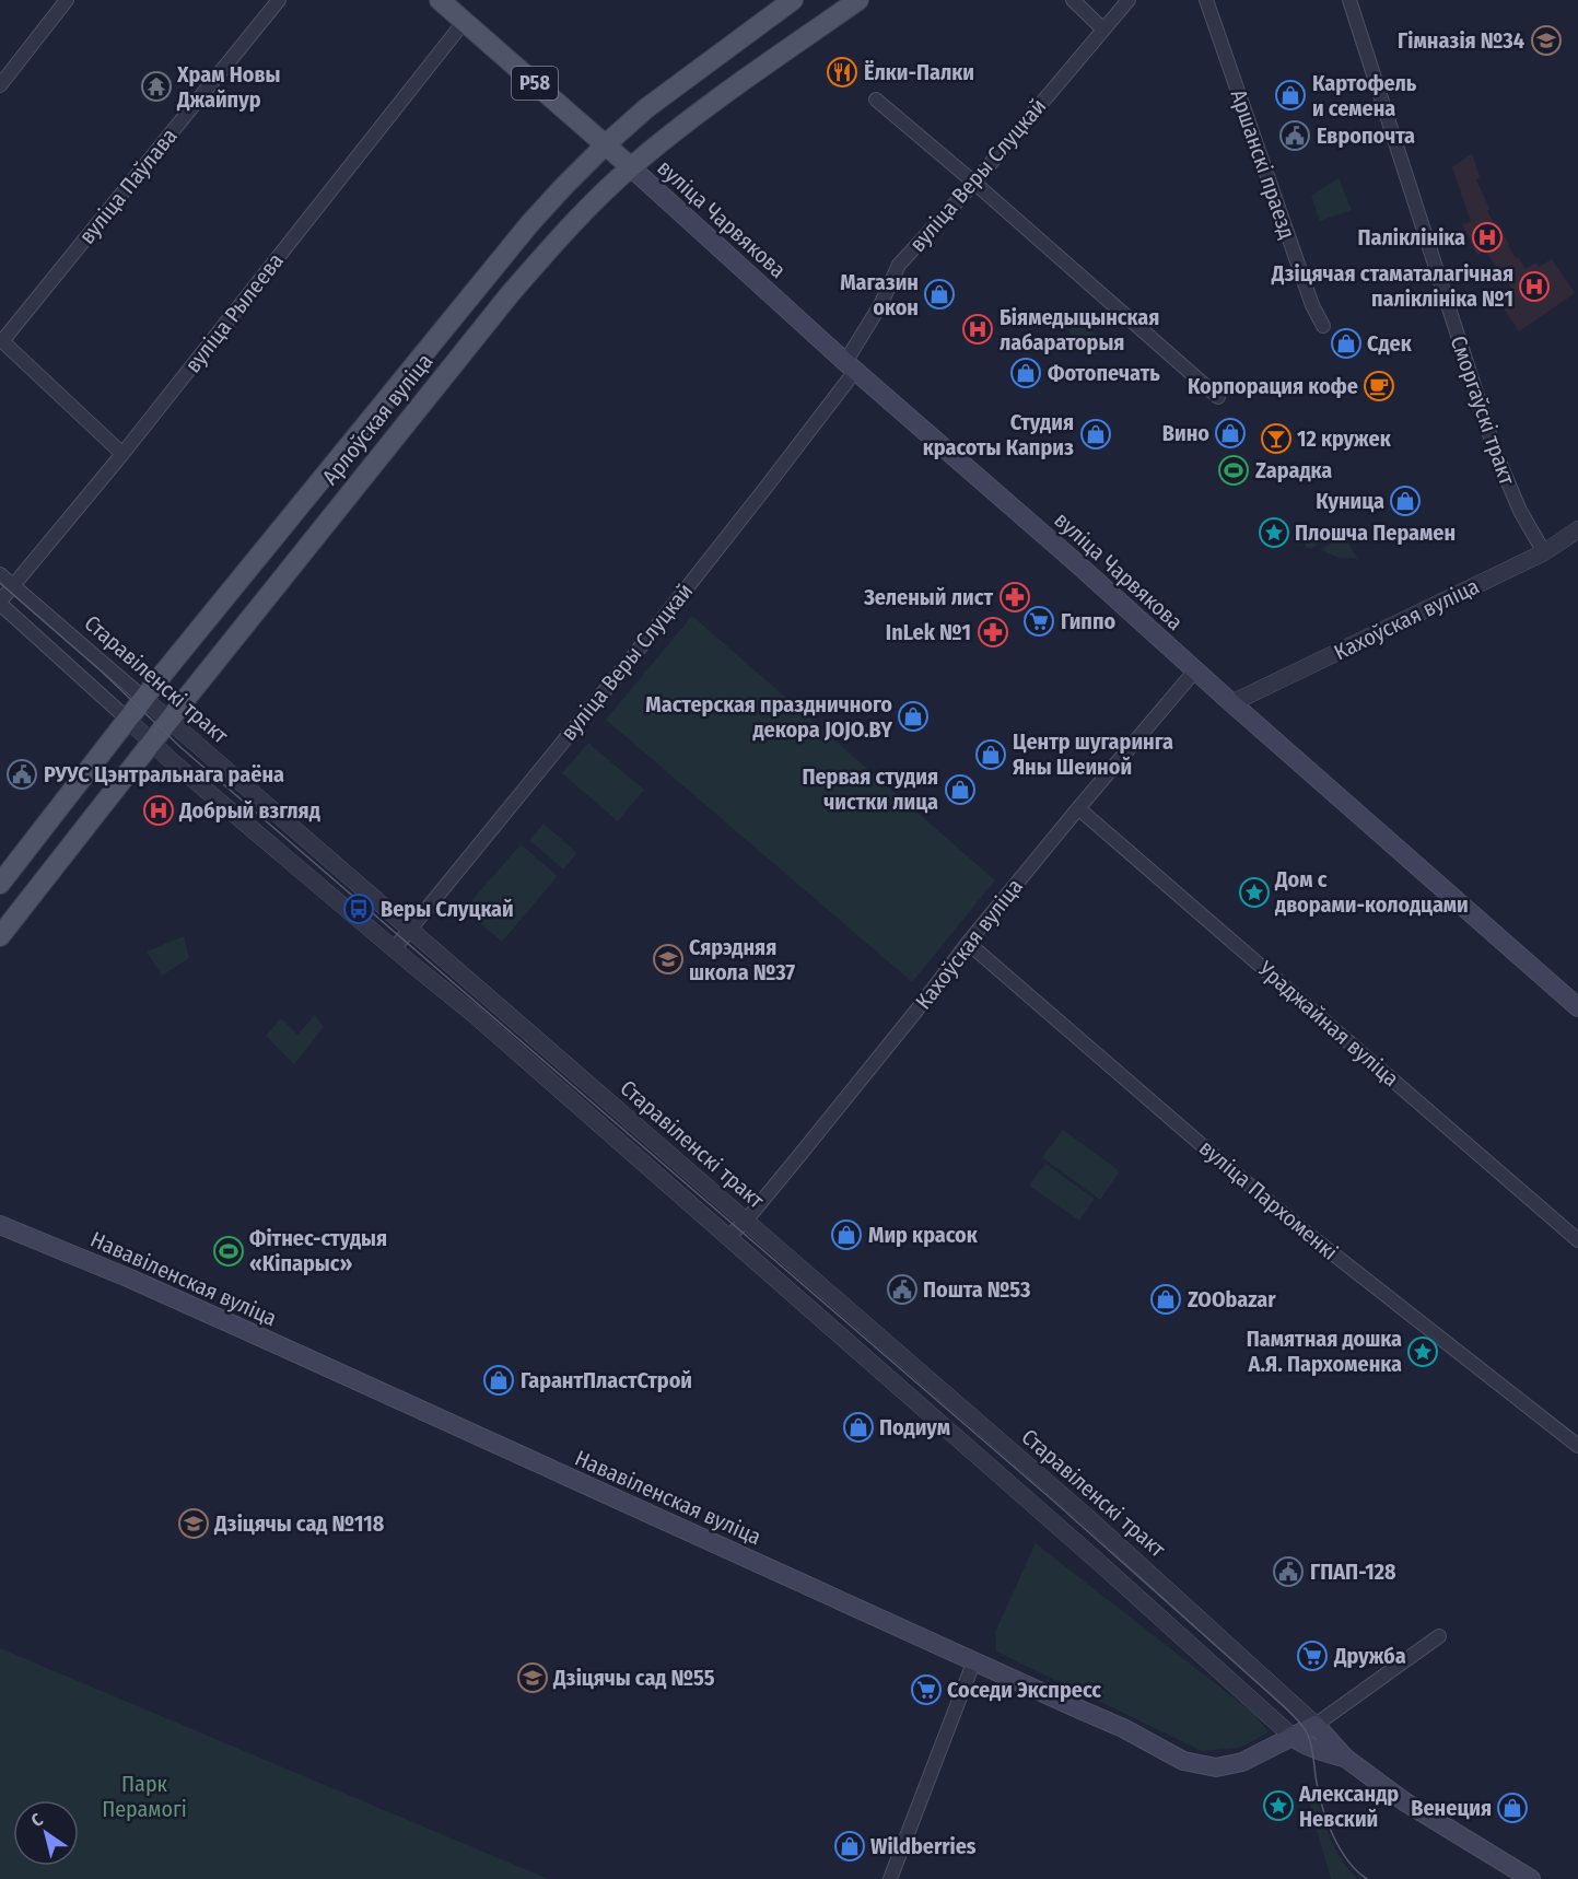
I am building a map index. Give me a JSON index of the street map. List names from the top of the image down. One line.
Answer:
{"streets":{"main road":["Р58","вуліца Чарвякова","Арлоўская вуліца","Старавіленскі тракт","Нававіленская вуліца"],"street":["Аршанскі праезд","вуліца Веры Слуцкай","вуліца Паўлава","вуліца Рылеева","Сморгаўскі тракт","Кахоўская вуліца","Ураджайная вуліца","вуліца Пархоменкі"]},"crossings":[["Р58","вуліца Чарвякова"],["Р58","вуліца Рылеева"],["Р58","Арлоўская вуліца"],["вуліца Веры Слуцкай","вуліца Чарвякова"],["вуліца Веры Слуцкай","Старавіленскі тракт"],["вуліца Чарвякова","Арлоўская вуліца"],["вуліца Чарвякова","Кахоўская вуліца"],["вуліца Рылеева","Старавіленскі тракт"],["Сморгаўскі тракт","Кахоўская вуліца"],["Арлоўская вуліца","Старавіленскі тракт"],["Кахоўская вуліца","Старавіленскі тракт"],["Кахоўская вуліца","Ураджайная вуліца"],["Кахоўская вуліца","вуліца Пархоменкі"],["Старавіленскі тракт","Нававіленская вуліца"]],"parks":["Парк Перамогі"],"places":{"school or university":["Гімназія №34","Сярэдняя школа №37","Дзіцячы сад №118","Дзіцячы сад №55"],"restaurant":["Ёлки-Палки"],"temple":["Храм Новы Джайпур"],"shop":["Картофель и семена","Магазин окон","Сдек","Фотопечать","Вино","Студия красоты Каприз","Куница","Мастерская праздничного декора JOJO.BY","Центр шугаринга Яны Шеиной","Первая студия чистки лица","Мир красок","ZOObazar","ГарантПластСтрой","Подиум","Венеция","Wildberries"],"public building":["Европочта","РУУС Цэнтральнага раёна","Пошта №53","ГПАП-128"],"hospital":["Паліклініка","Дзіцячая стаматалагічная паліклініка №1","Біямедыцынская лабараторыя","Добрый взгляд"],"cafe":["Корпорация кофе"],"bar":["12 кружек"],"sports":["Zарадка","Фітнес-студыя «Кіпарыс»"],"place":["Плошча Перамен","Дом с дворами-колодцами","Памятная дошка А.Я. Пархоменка","Александр Невский"],"pharmacy":["Зеленый лист","InLek №1"],"supermarket":["Гиппо","Дружба","Соседи Экспресс"],"bus stop":["Веры Слуцкай"]},"north":"top left"}
